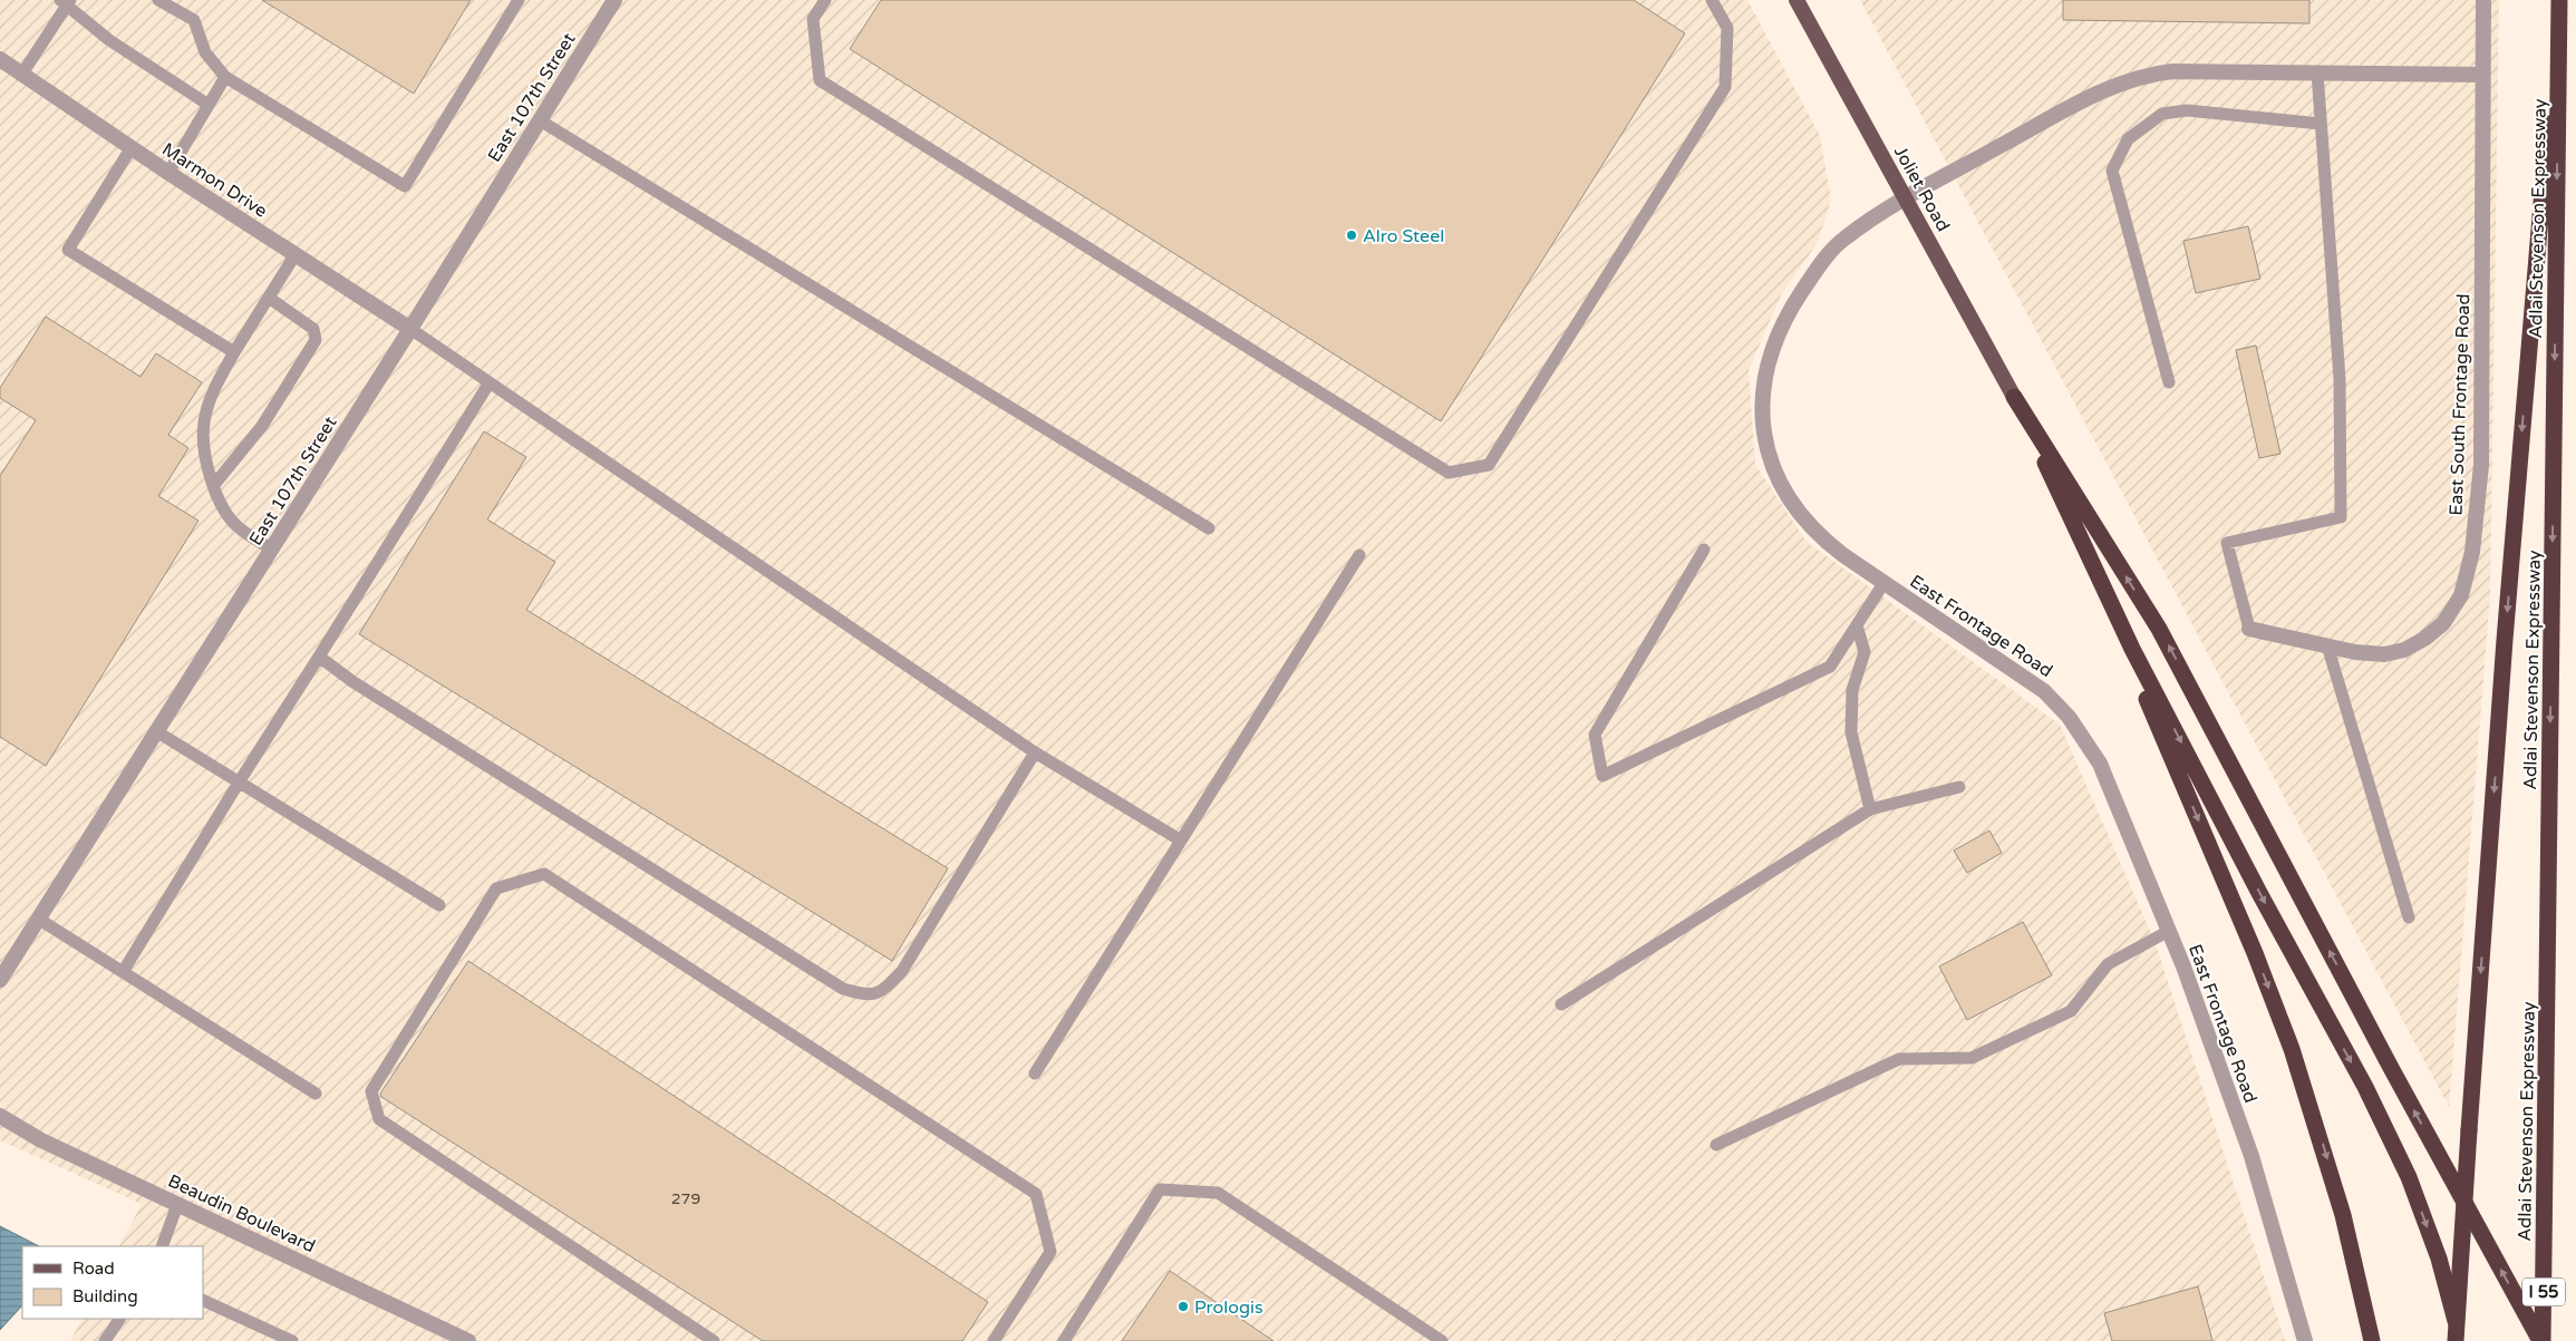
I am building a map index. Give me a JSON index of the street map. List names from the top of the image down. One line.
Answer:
{"streets":{"highway":["Adlai Stevenson Expressway","I 55"],"main road":["Joliet Road"],"street":["East 107th Street","Marmon Drive","East South Frontage Road","East Frontage Road","Beaudin Boulevard"]},"crossings":[["East 107th Street","Marmon Drive"],["Joliet Road","East Frontage Road"]],"places":["Alro Steel","Prologis"],"house_numbers":["279"],"legend":["Road","Building"]}
